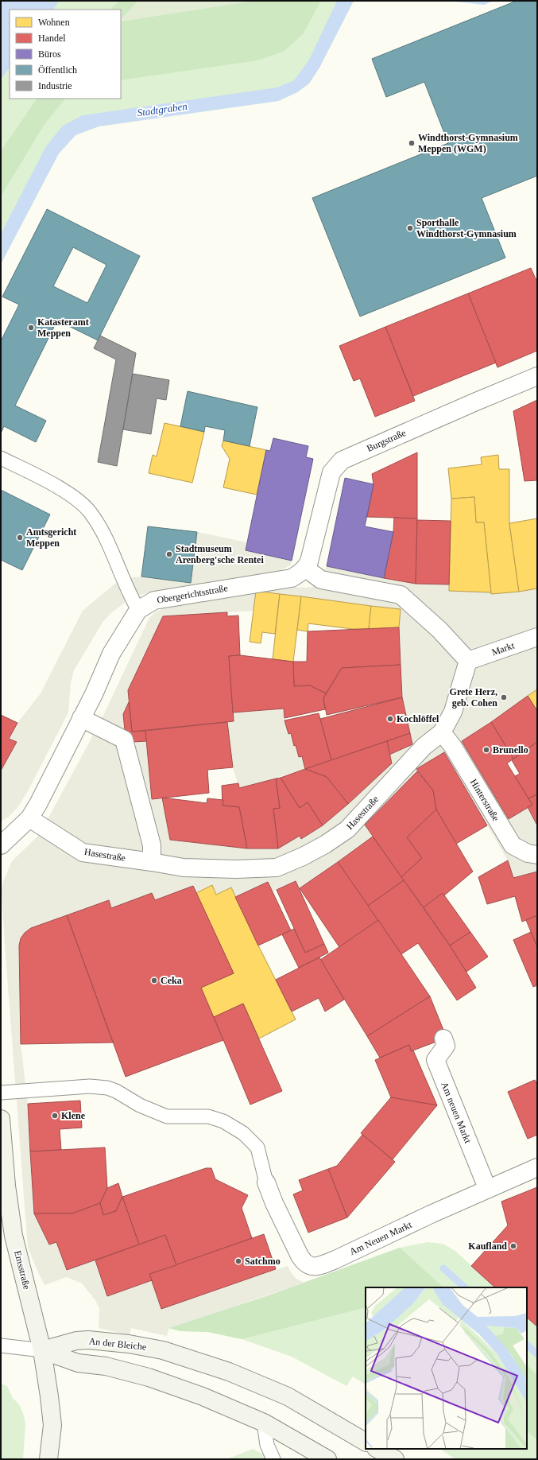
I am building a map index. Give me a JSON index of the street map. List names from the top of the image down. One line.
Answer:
{"streets":{"street":["Burgstraße","Obergerichtsstraße","Markt","Hinterstraße","Hasestraße","Am neuen Markt","Am Neuen Markt","Emsstraße","An der Bleiche"]},"crossings":[["Burgstraße","Obergerichtsstraße"],["Obergerichtsstraße","Hasestraße"],["Markt","Hasestraße"],["Hinterstraße","Hasestraße"],["Am neuen Markt","Am Neuen Markt"],["Emsstraße","An der Bleiche"]],"water":["Stadtgraben"],"places":["Windthorst-Gymnasium Meppen (WGM)","Sporthalle Windthorst-Gymnasium","Katasteramt Meppen","Amtsgericht Meppen","Stadtmuseum Arenberg'sche Rentei","Grete Herz, geb. Cohen","Kochlöffel","Brunello","Ceka","Klene","Kaufland","Satchmo"],"legend":["Wohnen","Handel","Büros","Öffentlich","Industrie"]}
